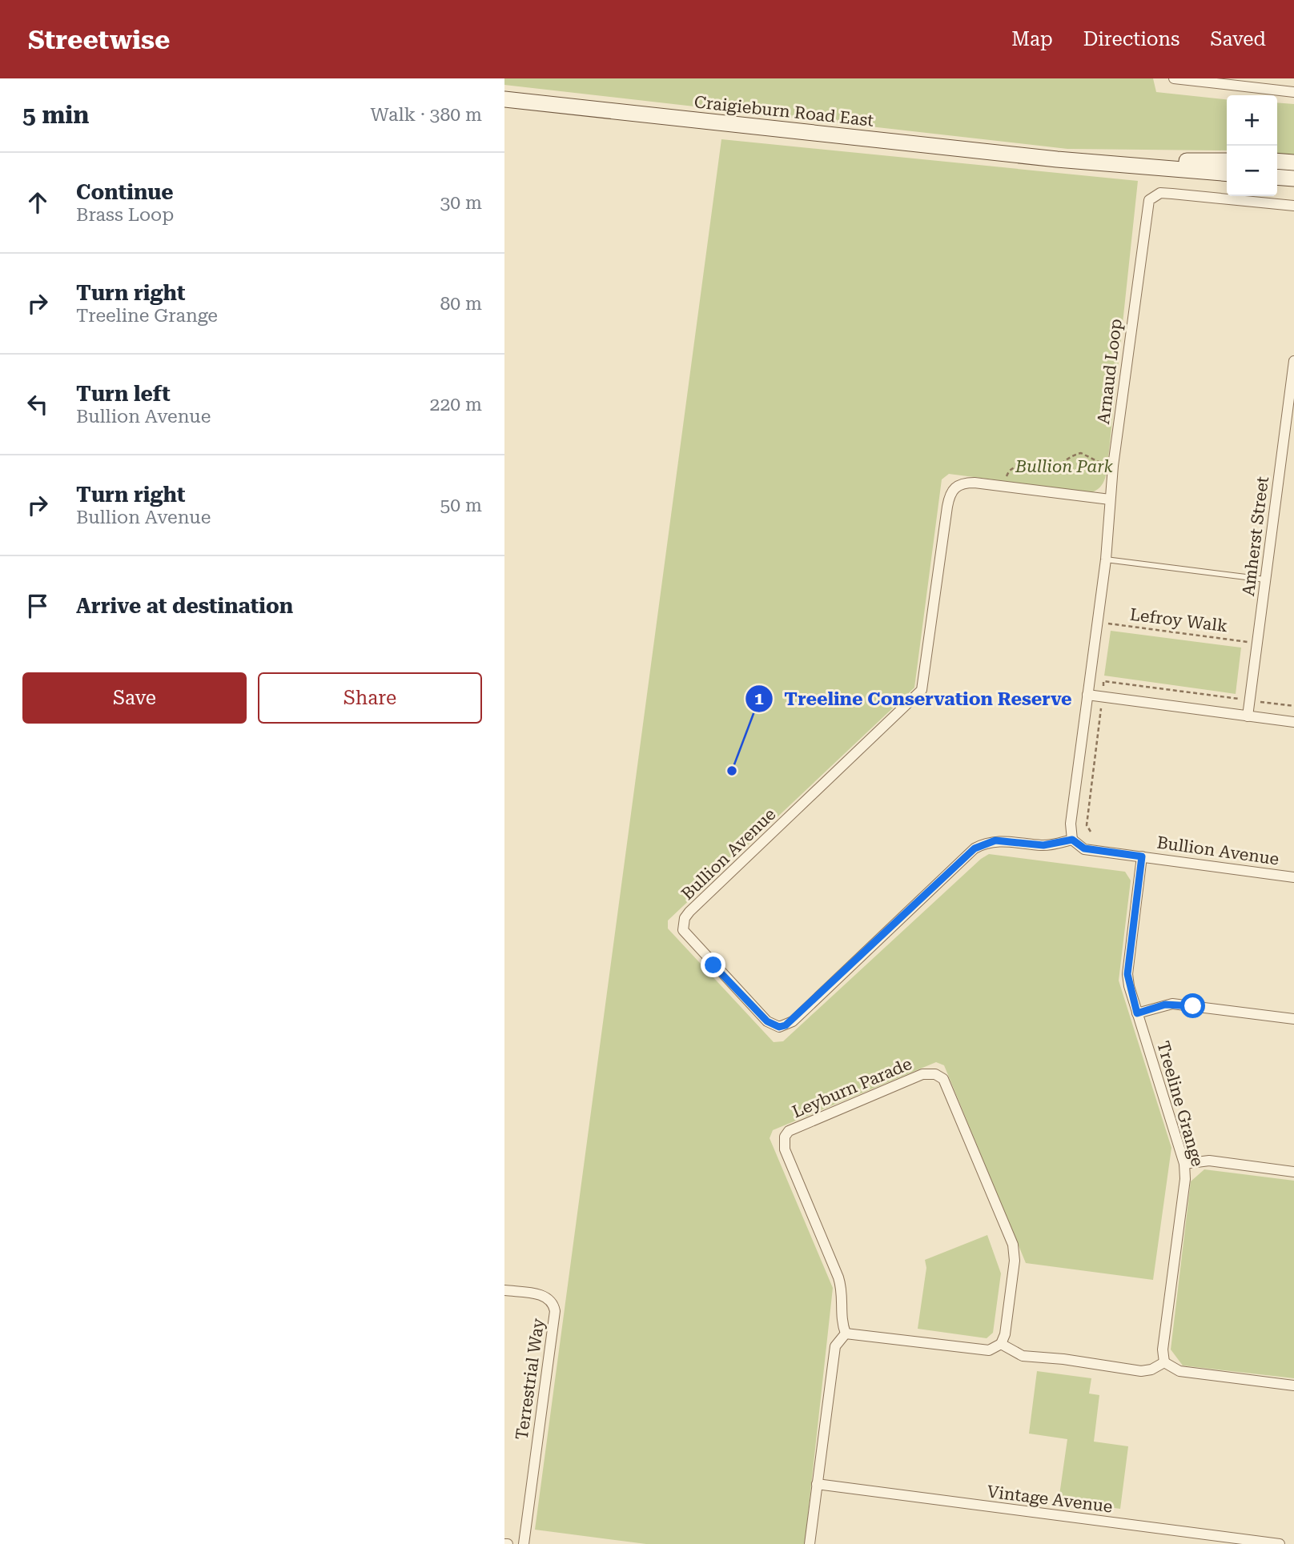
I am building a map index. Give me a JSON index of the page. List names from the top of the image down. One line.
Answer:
{"streets":{"main road":["Craigieburn Road East"],"street":["Arnaud Loop","Amherst Street","Bullion Avenue","Leyburn Parade","Treeline Grange","Terrestrial Way","Vintage Avenue"],"path":["Lefroy Walk"]},"crossings":[["Arnaud Loop","Lefroy Walk"],["Arnaud Loop","Bullion Avenue"],["Amherst Street","Lefroy Walk"],["Bullion Avenue","Treeline Grange"]],"parks":["Bullion Park"],"places":["Treeline Conservation Reserve"],"page":{"header":"Streetwise","nav":["Map","Directions","Saved"],"heading":["5 min","Walk · 380 m"],"map_buttons":["+","−"],"list":[["Continue","Brass Loop","30 m"],["Turn right","Treeline Grange","80 m"],["Turn left","Bullion Avenue","220 m"],["Turn right","Bullion Avenue","50 m"],"Arrive at destination"],"buttons":["Save","Share"]}}
